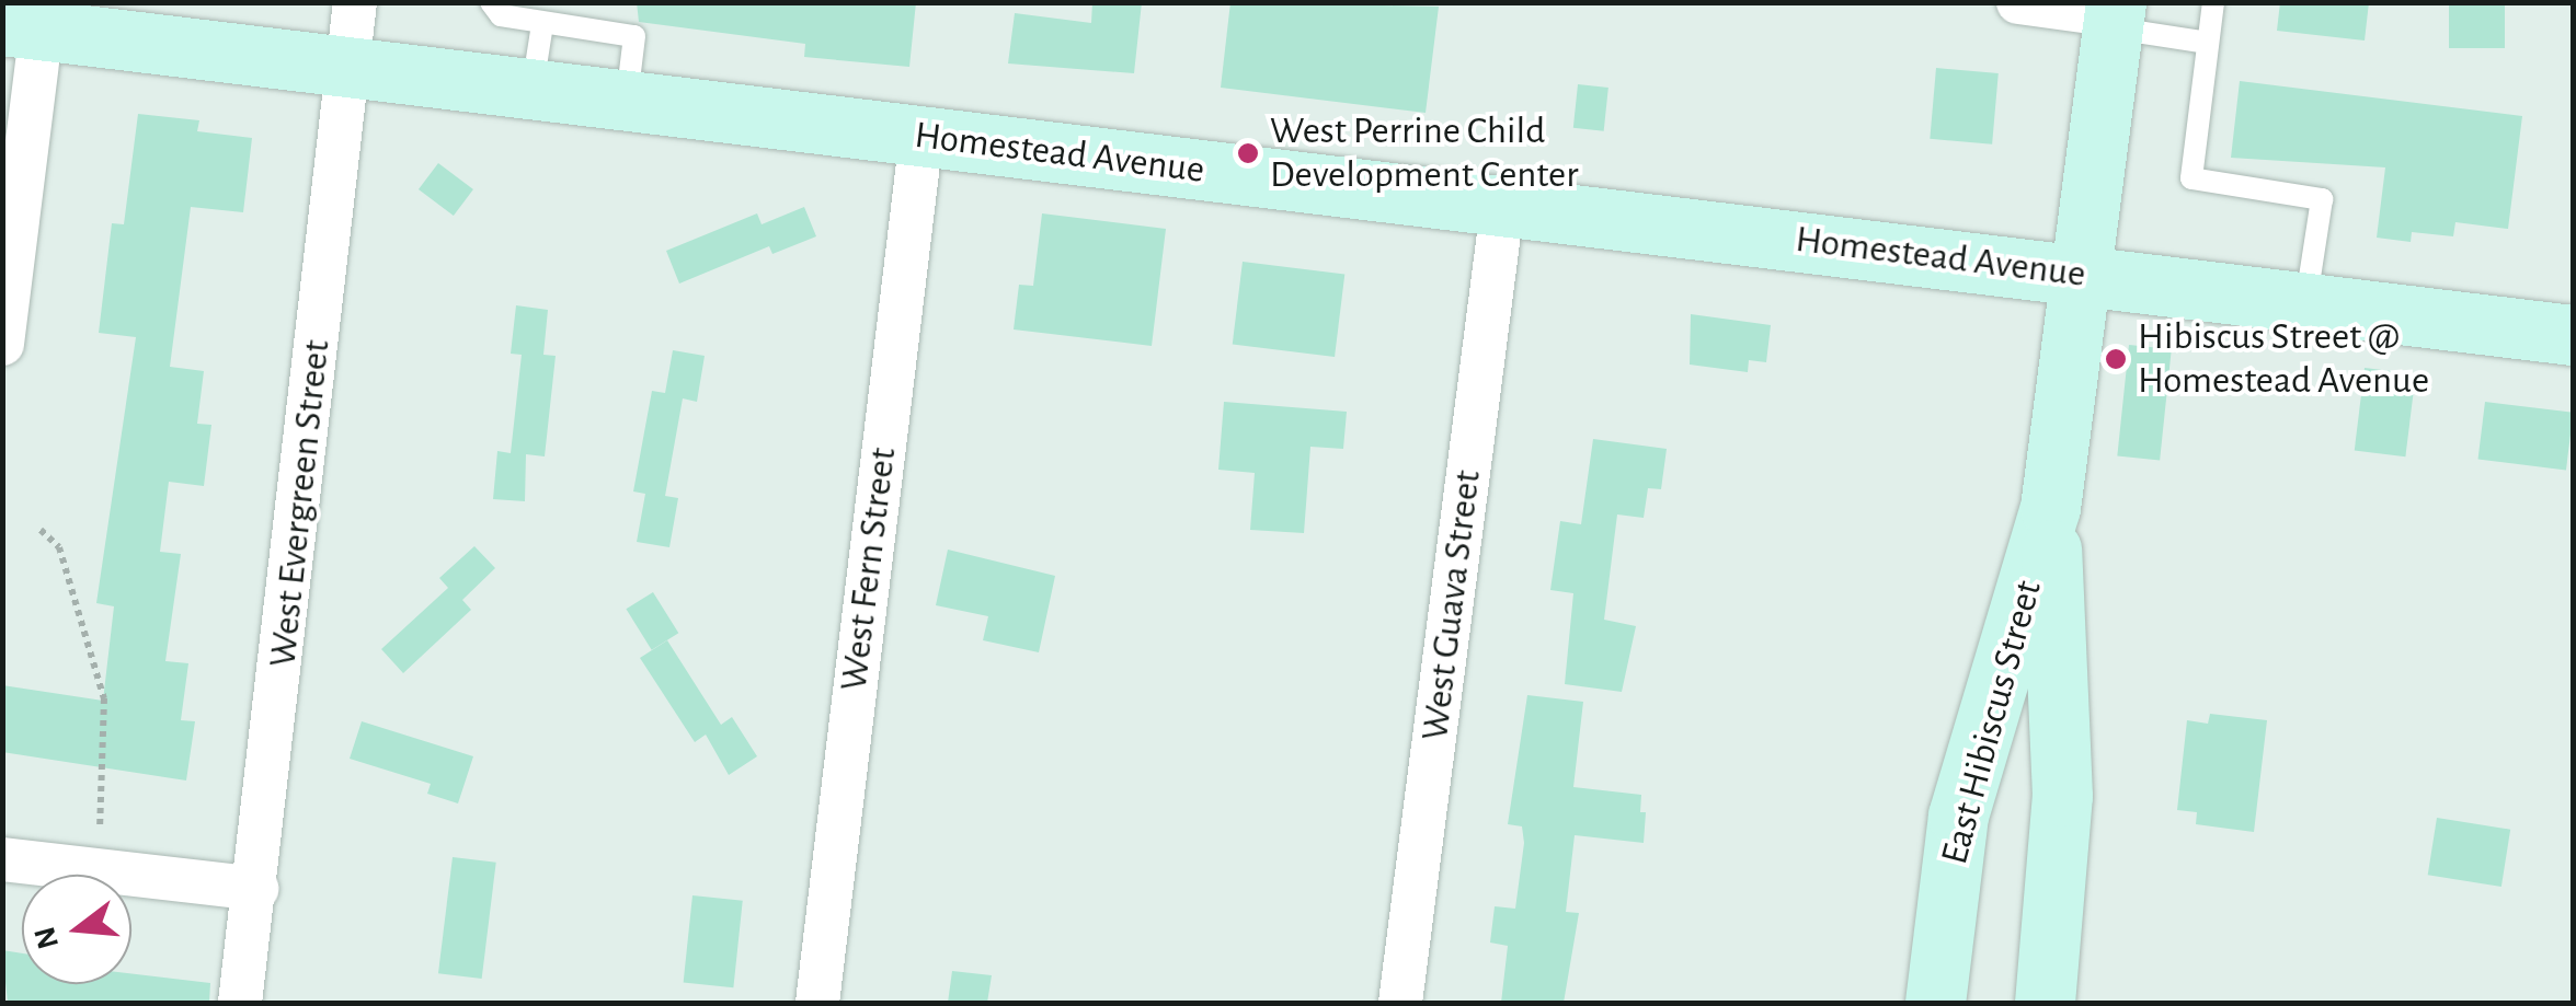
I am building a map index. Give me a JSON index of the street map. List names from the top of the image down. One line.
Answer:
{"streets":{"street":["Homestead Avenue","West Evergreen Street","West Fern Street","West Guava Street","East Hibiscus Street"]},"crossings":[["Homestead Avenue","West Evergreen Street"],["Homestead Avenue","West Fern Street"],["Homestead Avenue","West Guava Street"],["Homestead Avenue","East Hibiscus Street"]],"places":["West Perrine Child Development Center","Hibiscus Street @ Homestead Avenue"],"north":"left"}
